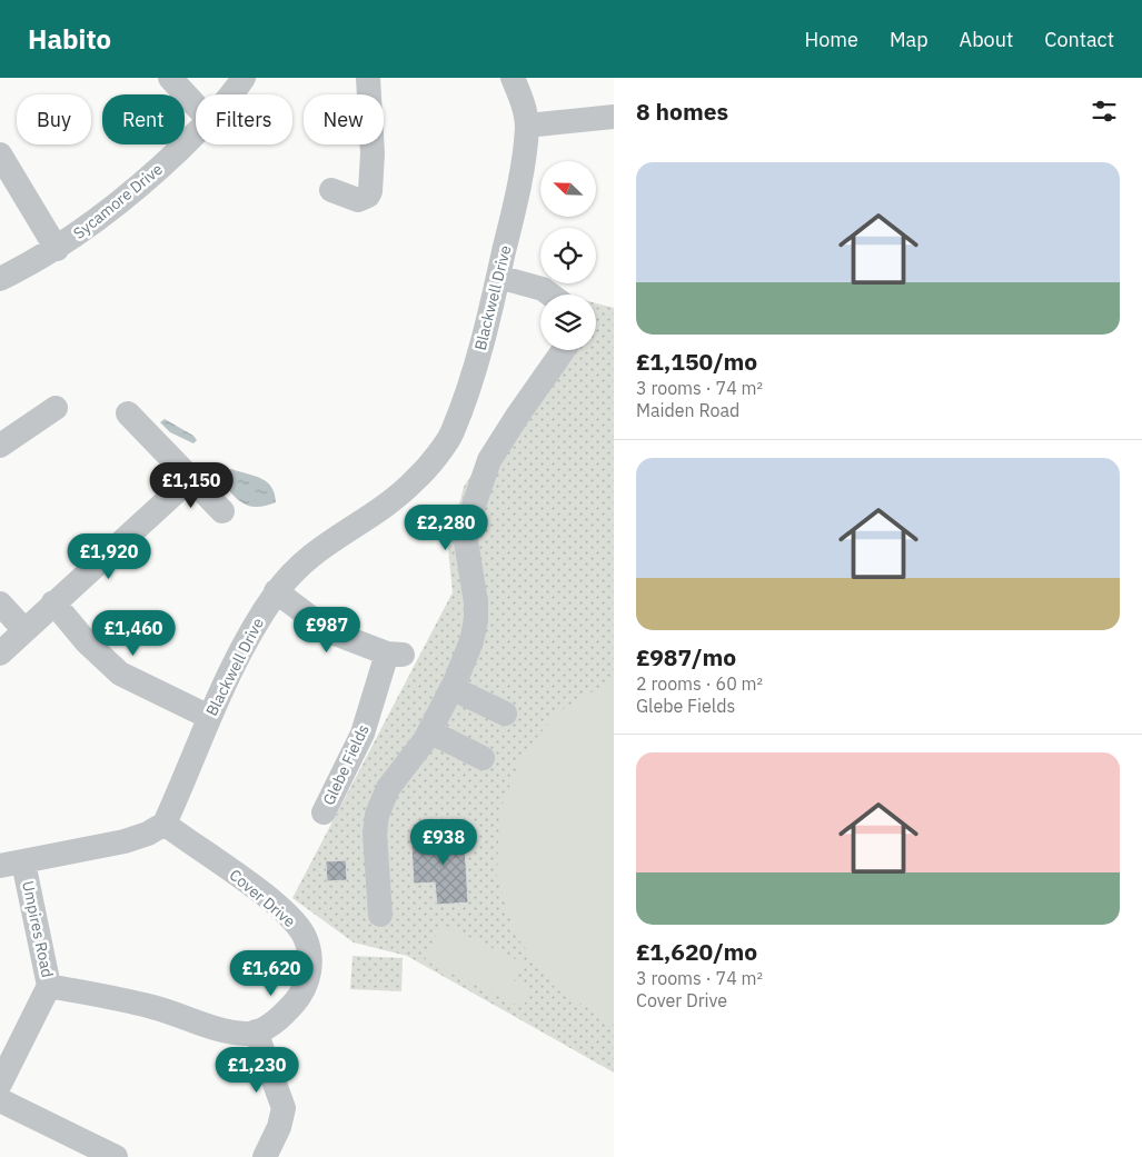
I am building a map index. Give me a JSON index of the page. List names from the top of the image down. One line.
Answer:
{"streets":{"street":["Sycamore Drive","Blackwell Drive","Glebe Fields","Cover Drive","Umpires Road"]},"crossings":[["Blackwell Drive","Glebe Fields"],["Blackwell Drive","Cover Drive"]],"north":"top left","page":{"header":"Habito","nav":["Home","Map","About","Contact"],"heading":"8 homes","chip":["Buy","Rent","Filters","New"],"list":[{"name":"£1,150/mo","note":"3 rooms · 74 m² · Maiden Road"},{"name":"£987/mo","note":"2 rooms · 60 m² · Glebe Fields"},{"name":"£1,620/mo","note":"3 rooms · 74 m² · Cover Drive"}],"price":["£1,150","£2,280","£1,920","£987","£1,460","£938","£1,620","£1,230"]}}
